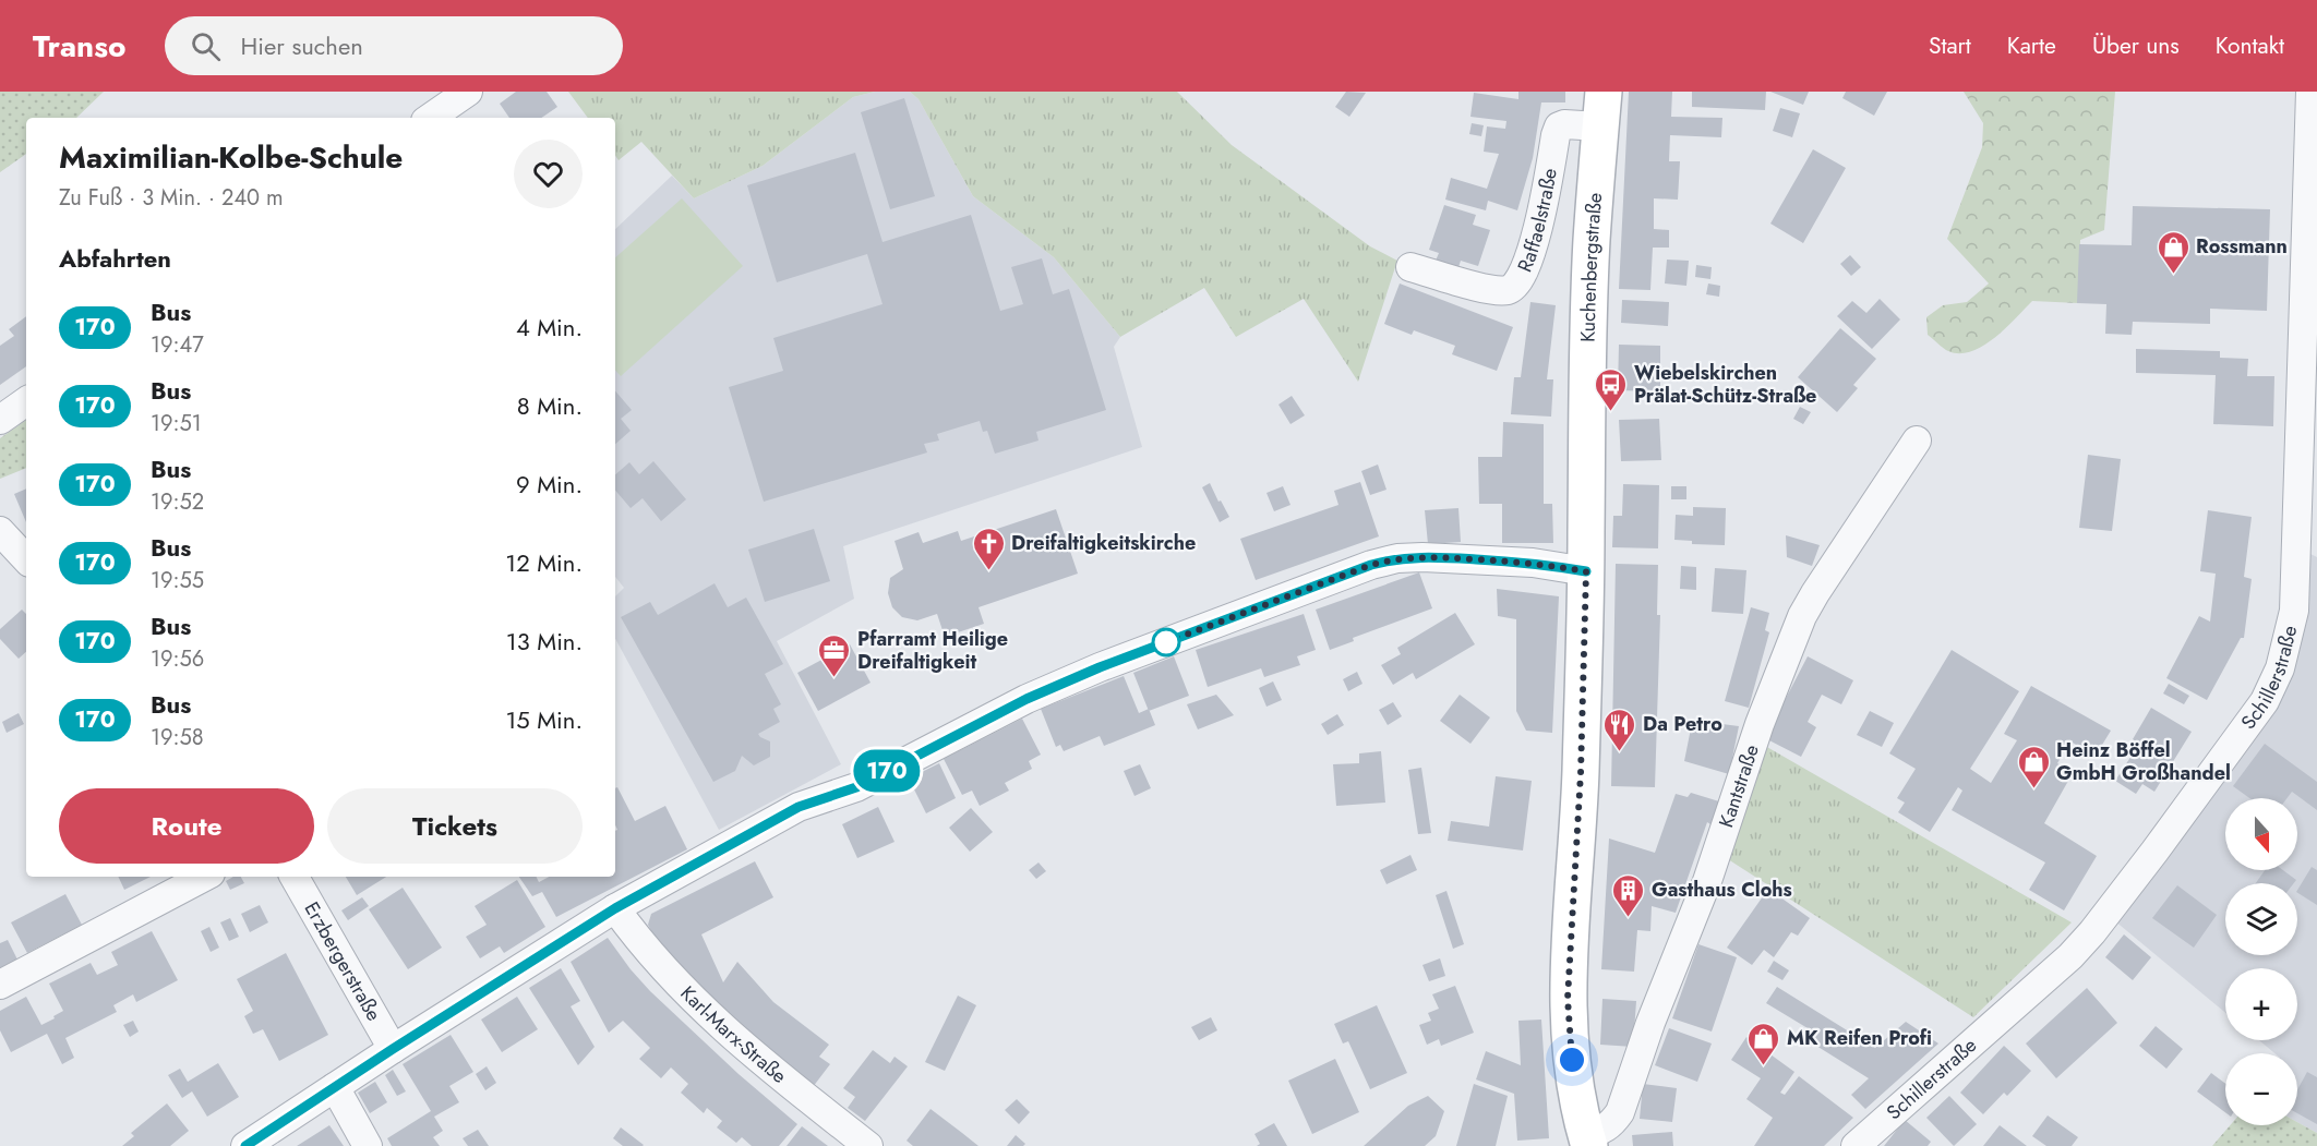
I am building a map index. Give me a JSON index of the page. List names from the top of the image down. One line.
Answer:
{"streets":{"main road":["Kuchenbergstraße"],"street":["Raffaelstraße","Schillerstraße","Kantstraße","Erzbergerstraße","Karl-Marx-Straße"]},"crossings":[["Raffaelstraße","Kuchenbergstraße"],["Kuchenbergstraße","Kantstraße"]],"places":{"shop":["Rossmann","Heinz Böffel GmbH Großhandel","MK Reifen Profi"],"bus stop":["Wiebelskirchen Prälat-Schütz-Straße"],"church":["Dreifaltigkeitskirche"],"office":["Pfarramt Heilige Dreifaltigkeit"],"restaurant":["Da Petro"],"building":["Gasthaus Clohs"]},"lines":["bus line 170"],"north":"bottom","page":{"header":"Transo","search":"Hier suchen","nav":["Start","Karte","Über uns","Kontakt"],"on_map":"170","heading":[["Maximilian-Kolbe-Schule","Zu Fuß · 3 Min. · 240 m"],"Abfahrten"],"list":[{"mark":"170","name":"Bus","note":"19:47","value":"4 Min."},{"mark":"170","name":"Bus","note":"19:51","value":"8 Min."},{"mark":"170","name":"Bus","note":"19:52","value":"9 Min."},{"mark":"170","name":"Bus","note":"19:55","value":"12 Min."},{"mark":"170","name":"Bus","note":"19:56","value":"13 Min."},{"mark":"170","name":"Bus","note":"19:58","value":"15 Min."}],"buttons":["Route","Tickets"],"map_buttons":["+","−"]}}
